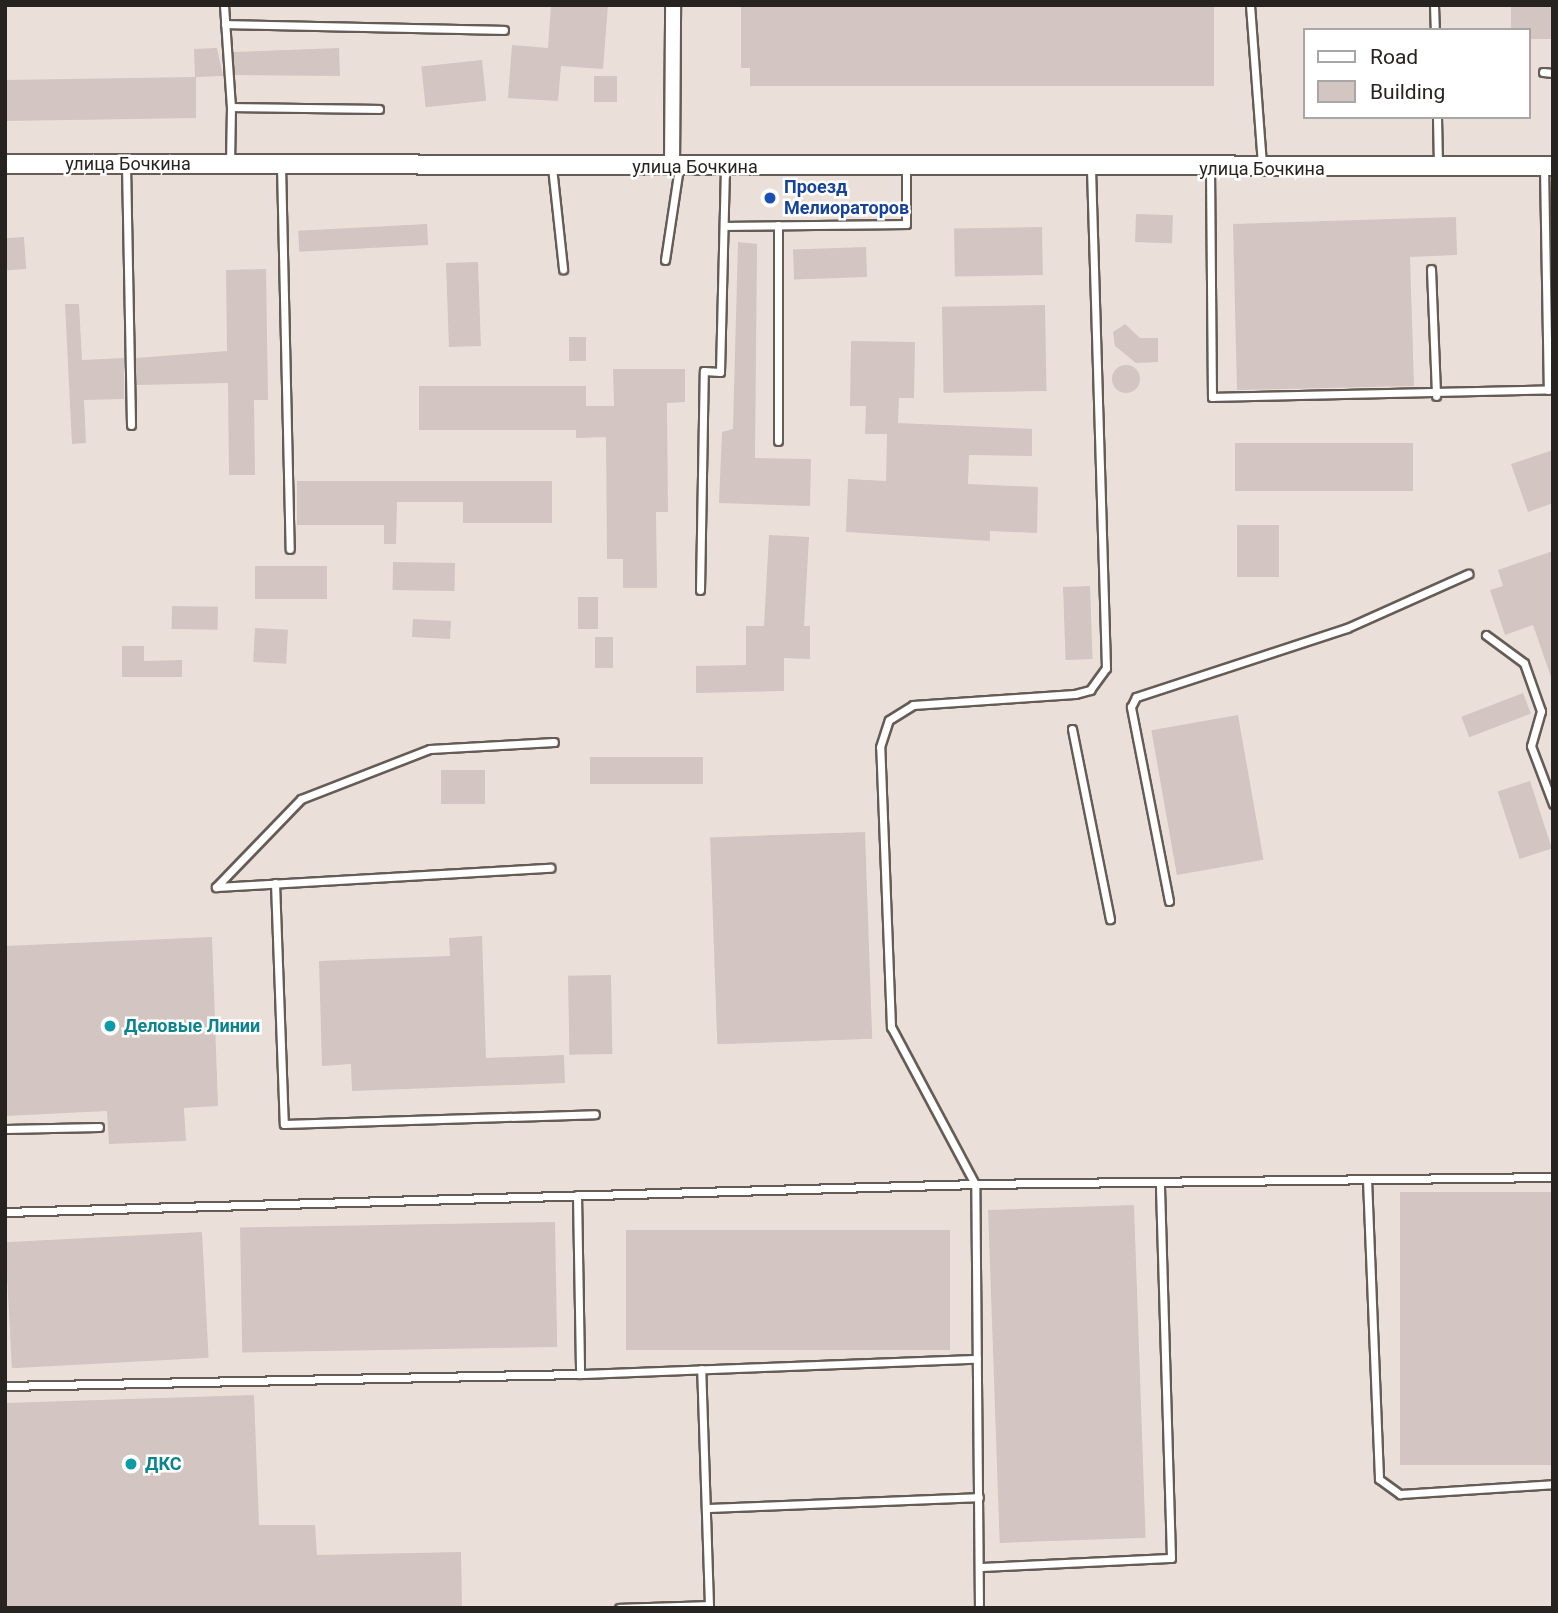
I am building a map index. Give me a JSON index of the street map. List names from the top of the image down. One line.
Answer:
{"streets":{"street":["улица Бочкина"]},"places":["Проезд Мелиораторов","Деловые Линии","ДКС"],"legend":["Road","Building"]}
